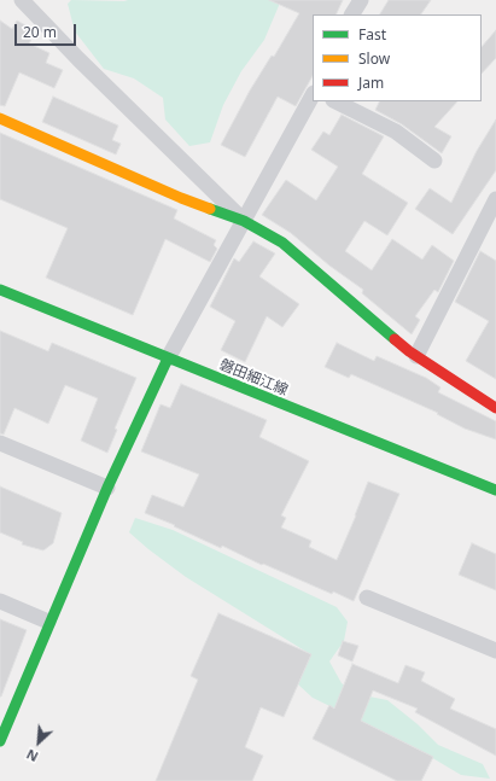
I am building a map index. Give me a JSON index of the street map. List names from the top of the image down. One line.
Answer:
{"streets":{"street":["磐田細江線"]},"legend":["Fast","Slow","Jam"],"scale_bar":"20 m","north":"bottom left"}
